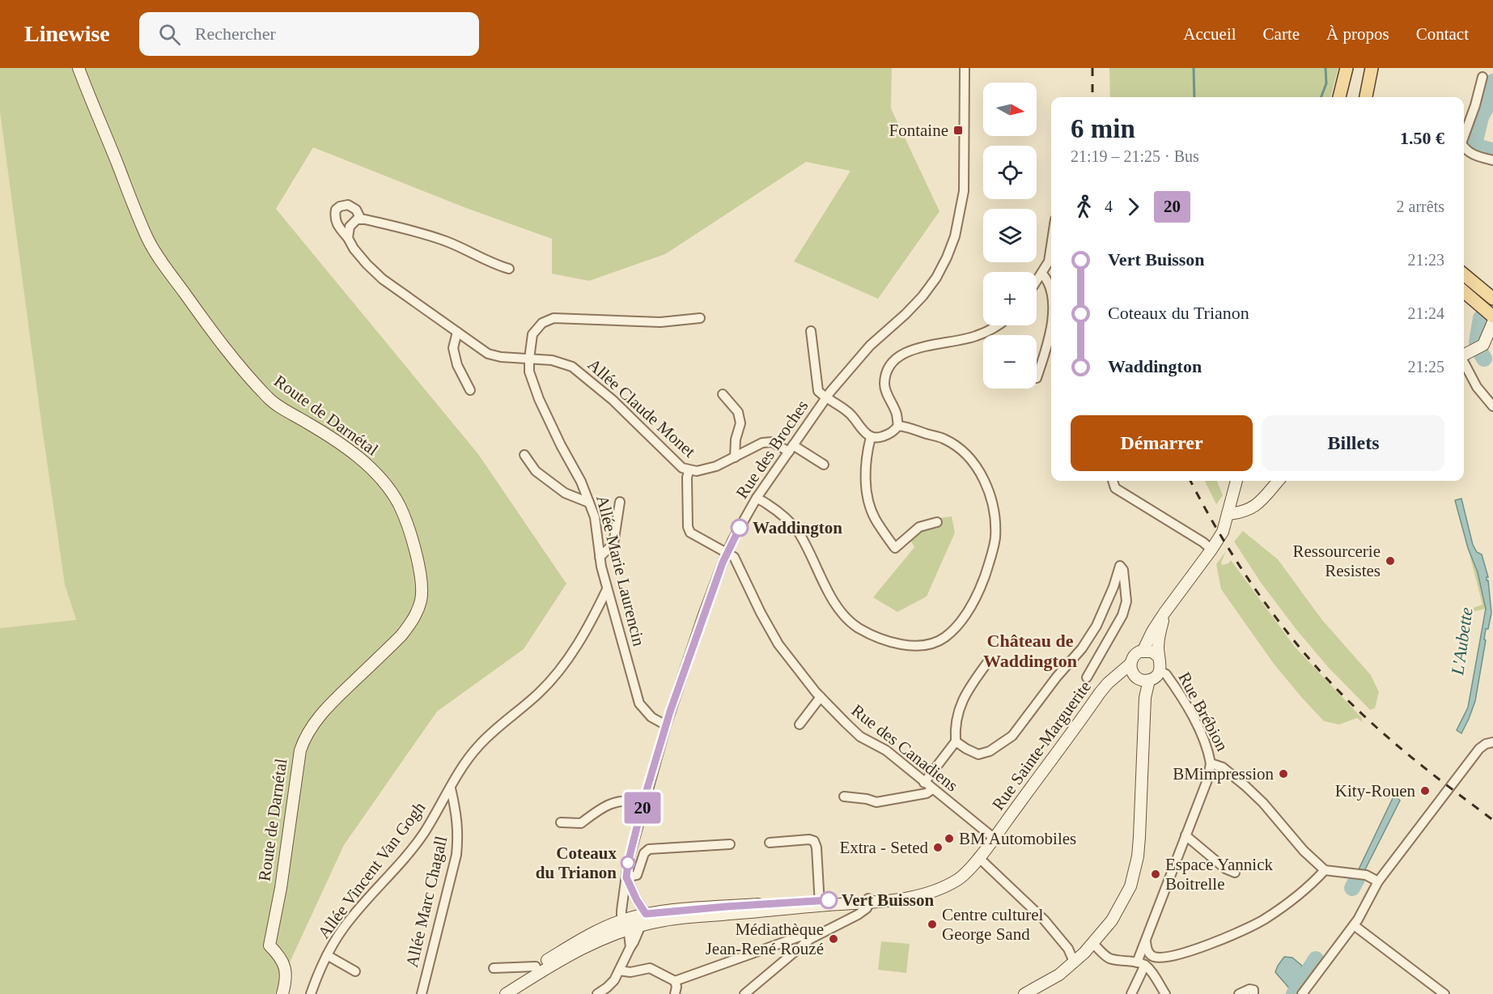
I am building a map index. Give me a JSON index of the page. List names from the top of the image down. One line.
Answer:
{"streets":{"main road":["Route de Darnétal","Rue Sainte-Marguerite"],"street":["Allée Claude Monet","Rue des Broches","Allée Marie Laurencin","Rue Brébion","Rue des Canadiens","Allée Vincent Van Gogh","Allée Marc Chagall"]},"crossings":[["Allée Claude Monet","Rue des Broches"],["Allée Claude Monet","Allée Marie Laurencin"],["Allée Claude Monet","Rue des Canadiens"],["Rue des Broches","Allée Marie Laurencin"],["Rue des Broches","Rue des Canadiens"],["Allée Marie Laurencin","Allée Vincent Van Gogh"],["Rue Brébion","Rue Sainte-Marguerite"],["Rue Sainte-Marguerite","Rue des Canadiens"],["Allée Vincent Van Gogh","Allée Marc Chagall"]],"districts":["Château de Waddington"],"water":["L'Aubette"],"places":{"transit":["Fontaine"],"other":["Waddington","Ressourcerie Resistes","BMimpression","Kity-Rouen","BM Automobiles","Extra - Seted","Coteaux du Trianon","Espace Yannick Boitrelle","Vert Buisson","Centre culturel George Sand","Médiathèque Jean-René Rouzé"]},"lines":["bus line 20"],"north":"right","page":{"header":"Linewise","search":"Rechercher","nav":["Accueil","Carte","À propos","Contact"],"on_map":"20","map_buttons":["+","−"],"heading":["6 min","21:19 – 21:25 · Bus","1.50 €"],"legs":["4","20","2 arrêts"],"list":[{"name":"Vert Buisson","value":"21:23"},{"name":"Coteaux du Trianon","value":"21:24"},{"name":"Waddington","value":"21:25"}],"buttons":["Démarrer","Billets"]}}
